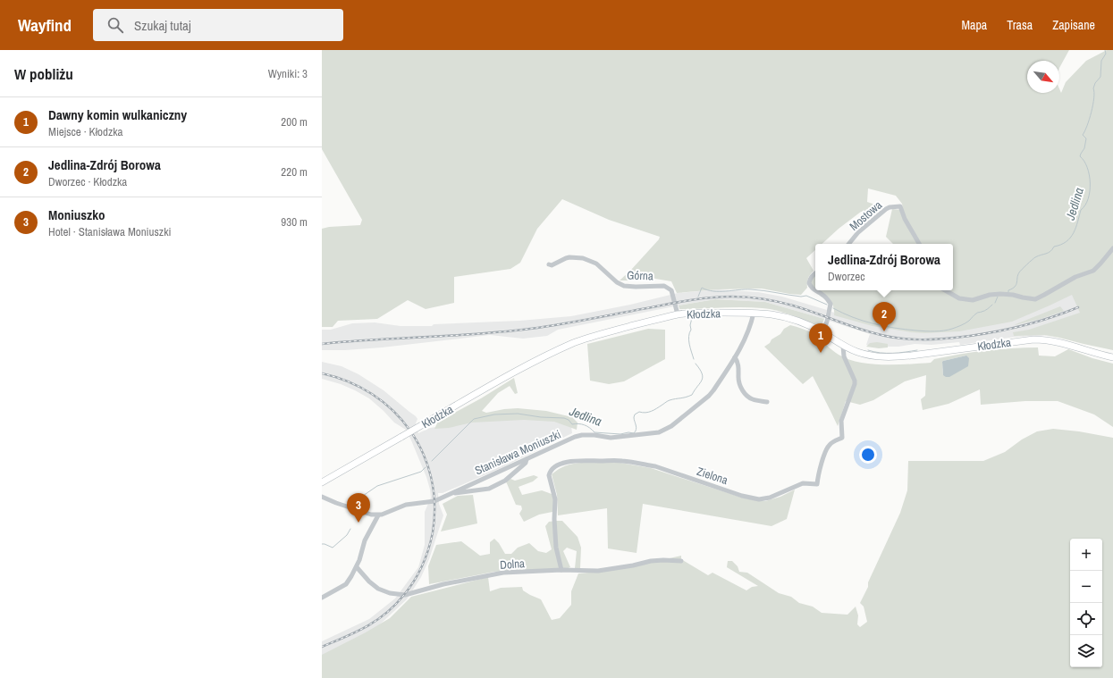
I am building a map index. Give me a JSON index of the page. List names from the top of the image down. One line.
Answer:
{"streets":{"main road":["Kłodzka"],"street":["Mostowa","Górna","Stanisława Moniuszki","Zielona","Dolna"]},"crossings":[["Górna","Kłodzka"],["Kłodzka","Stanisława Moniuszki"],["Kłodzka","Zielona"],["Zielona","Dolna"]],"water":["Jedlina"],"north":"bottom right","page":{"header":"Wayfind","search":"Szukaj tutaj","nav":["Mapa","Trasa","Zapisane"],"heading":["W pobliżu","Wyniki: 3"],"list":[{"mark":"1","name":"Dawny komin wulkaniczny","note":"Miejsce · Kłodzka","value":"200 m"},{"mark":"2","name":"Jedlina-Zdrój Borowa","note":"Dworzec · Kłodzka","value":"220 m"},{"mark":"3","name":"Moniuszko","note":"Hotel · Stanisława Moniuszki","value":"930 m"}],"popup":["Jedlina-Zdrój Borowa","Dworzec"],"pins":["2","1","3"],"map_buttons":["+","−"]}}
